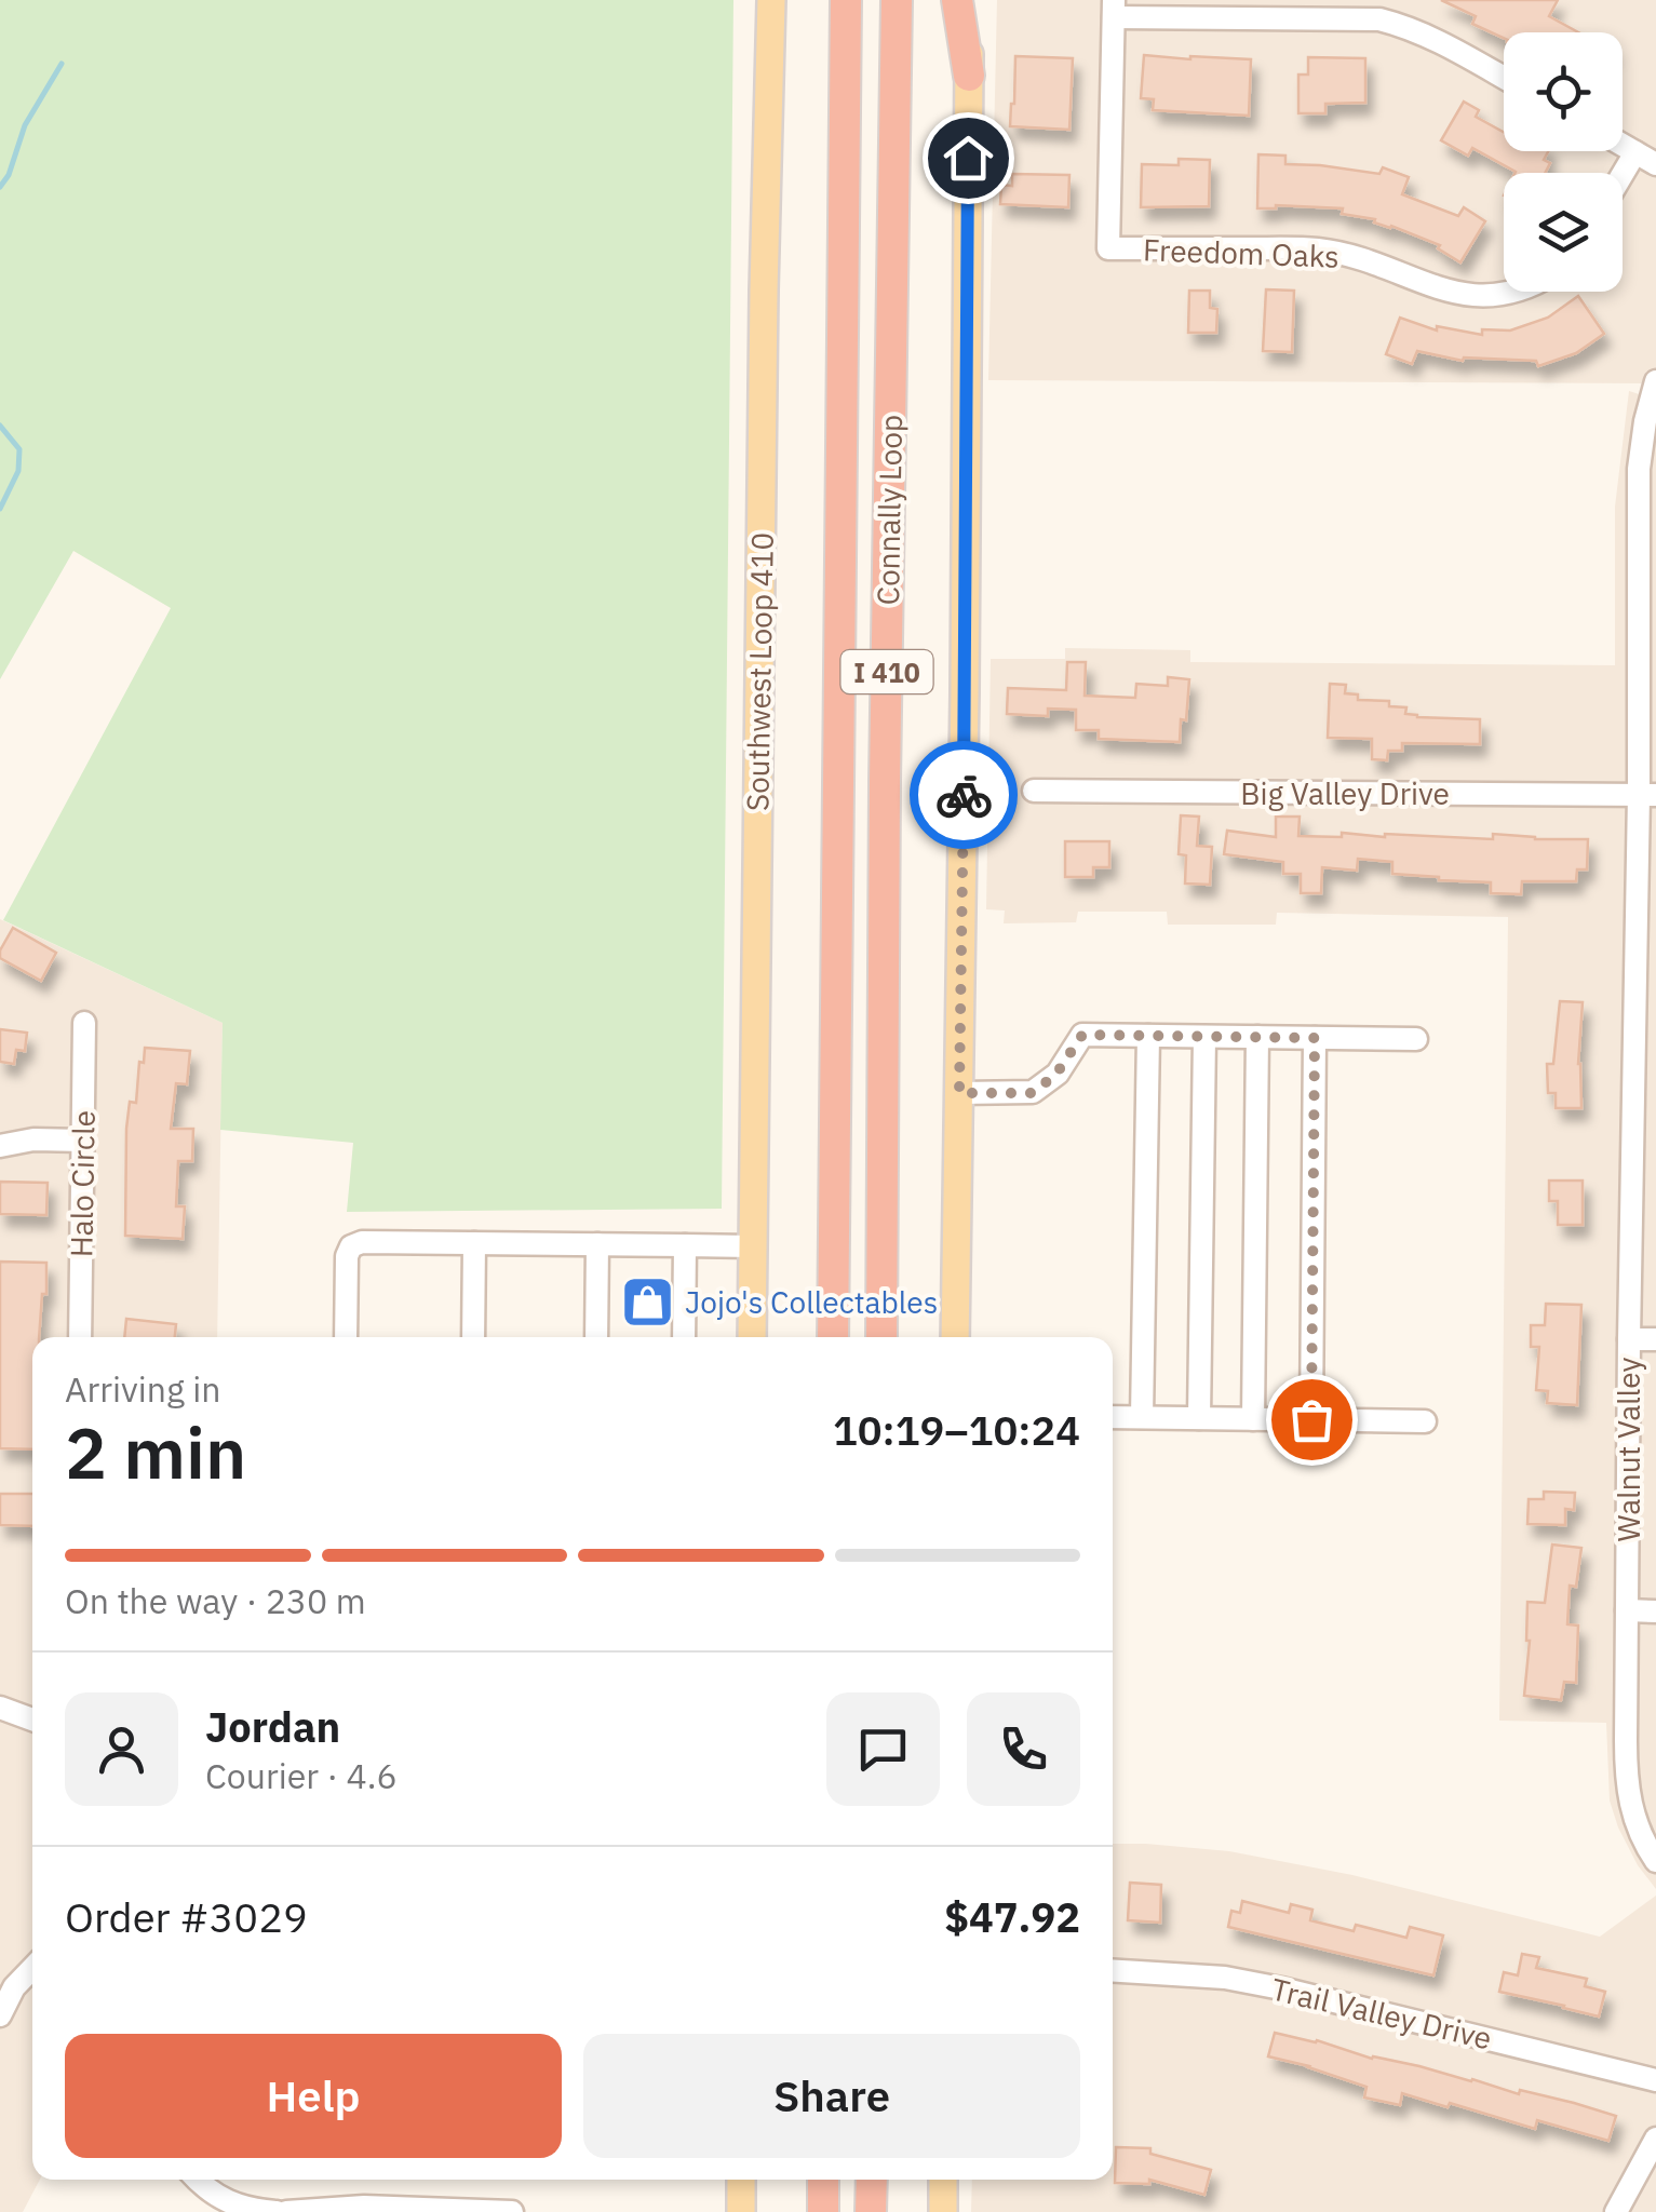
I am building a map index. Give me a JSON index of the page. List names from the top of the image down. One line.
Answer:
{"streets":{"highway":["Connally Loop","I 410"],"main road":["Southwest Loop 410"],"street":["Freedom Oaks","Big Valley Drive","Halo Circle","Walnut Valley","Trail Valley Drive"]},"crossings":[["Big Valley Drive","Walnut Valley"]],"places":{"shop":["Jojo's Collectables"]},"page":{"heading":["2 min","Arriving in","10:19–10:24"],"panel":["Jordan","Courier · 4.6","Order #3029","$47.92"],"bar":"On the way · 230 m","buttons":["Help","Share"]}}
